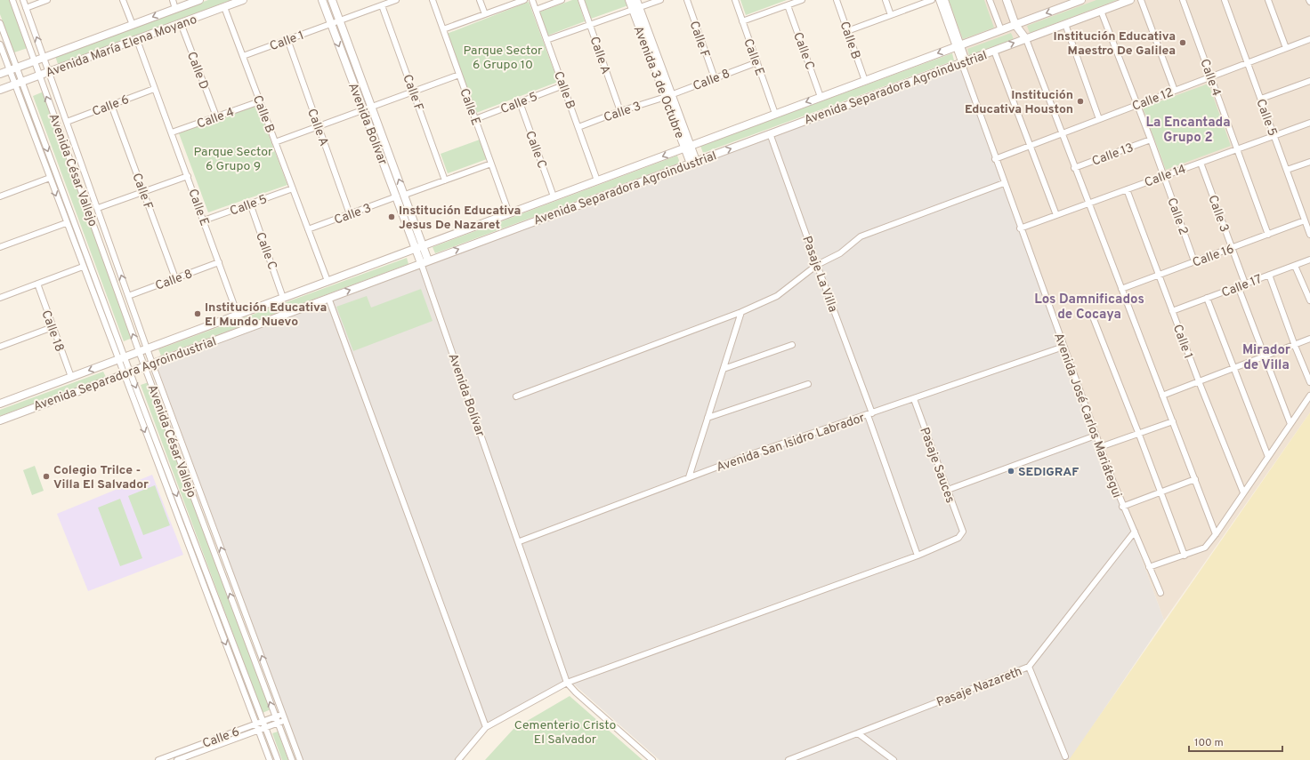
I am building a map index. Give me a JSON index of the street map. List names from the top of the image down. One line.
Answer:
{"streets":{"street":["Calle F","Calle 1","Calle B","Avenida María Elena Moyano","Calle C","Calle A","Calle E","Calle D","Calle 4","Calle 8","Avenida 3 de Octubre","Avenida Separadora Agroindustrial","Calle 12","Calle 5","Calle 6","Calle 3","Avenida Bolívar","Calle 13","Avenida César Vallejo","Calle 14","Calle 2","Calle 16","Pasaje La Villa","Calle 17","Calle 18","Avenida José Carlos Mariátegui","Avenida San Isidro Labrador","Pasaje Sauces","Pasaje Nazareth"]},"crossings":[["Calle F","Calle 8"],["Calle F","Calle 6"],["Calle 1","Calle B"],["Calle 1","Calle A"],["Calle 1","Avenida Bolívar"],["Calle 1","Calle 14"],["Calle 1","Calle 16"],["Calle 1","Calle 17"],["Calle B","Avenida María Elena Moyano"],["Calle B","Calle 4"],["Calle B","Avenida Separadora Agroindustrial"],["Calle B","Calle 5"],["Calle B","Calle 3"],["Avenida María Elena Moyano","Calle E"],["Avenida María Elena Moyano","Calle D"],["Avenida María Elena Moyano","Avenida César Vallejo"],["Calle C","Avenida Separadora Agroindustrial"],["Calle C","Calle 5"],["Calle A","Calle 3"],["Calle E","Calle 4"],["Calle E","Calle 8"],["Calle E","Avenida Separadora Agroindustrial"],["Calle E","Calle 5"],["Calle E","Calle 6"],["Calle D","Calle 4"],["Calle 4","Calle 12"],["Calle 4","Calle 14"],["Calle 4","Calle 16"],["Calle 8","Avenida 3 de Octubre"],["Calle 8","Calle 3"],["Calle 8","Avenida César Vallejo"],["Avenida 3 de Octubre","Avenida Separadora Agroindustrial"],["Avenida 3 de Octubre","Calle 3"],["Avenida Separadora Agroindustrial","Avenida Bolívar"],["Avenida Separadora Agroindustrial","Avenida César Vallejo"],["Avenida Separadora Agroindustrial","Calle 2"],["Avenida Separadora Agroindustrial","Pasaje La Villa"],["Avenida Separadora Agroindustrial","Calle 18"],["Avenida Separadora Agroindustrial","Avenida José Carlos Mariátegui"],["Calle 12","Calle 5"],["Calle 12","Calle 2"],["Calle 12","Avenida José Carlos Mariátegui"],["Calle 5","Calle 14"],["Calle 5","Calle 16"],["Calle 6","Avenida César Vallejo"],["Calle 3","Avenida Bolívar"],["Calle 3","Calle 14"],["Calle 3","Calle 16"],["Calle 3","Calle 17"],["Avenida Bolívar","Avenida San Isidro Labrador"],["Calle 13","Calle 2"],["Calle 14","Calle 2"],["Calle 14","Avenida José Carlos Mariátegui"],["Calle 2","Calle 16"],["Pasaje La Villa","Avenida San Isidro Labrador"],["Pasaje La Villa","Pasaje Sauces"],["Avenida José Carlos Mariátegui","Avenida San Isidro Labrador"],["Avenida José Carlos Mariátegui","Pasaje Nazareth"],["Avenida San Isidro Labrador","Pasaje Sauces"]],"districts":["La Encantada Grupo 2","Los Damnificados de Cocaya","Mirador de Villa"],"parks":["Parque Sector 6 Grupo 10","Parque Sector 6 Grupo 9","Cementerio Cristo El Salvador"],"places":["Institución Educativa Maestro De Galilea","Institución Educativa Houston","Institución Educativa Jesus De Nazaret","Institución Educativa El Mundo Nuevo","SEDIGRAF","Colegio Trilce - Villa El Salvador"],"scale_bar":"100 m"}
